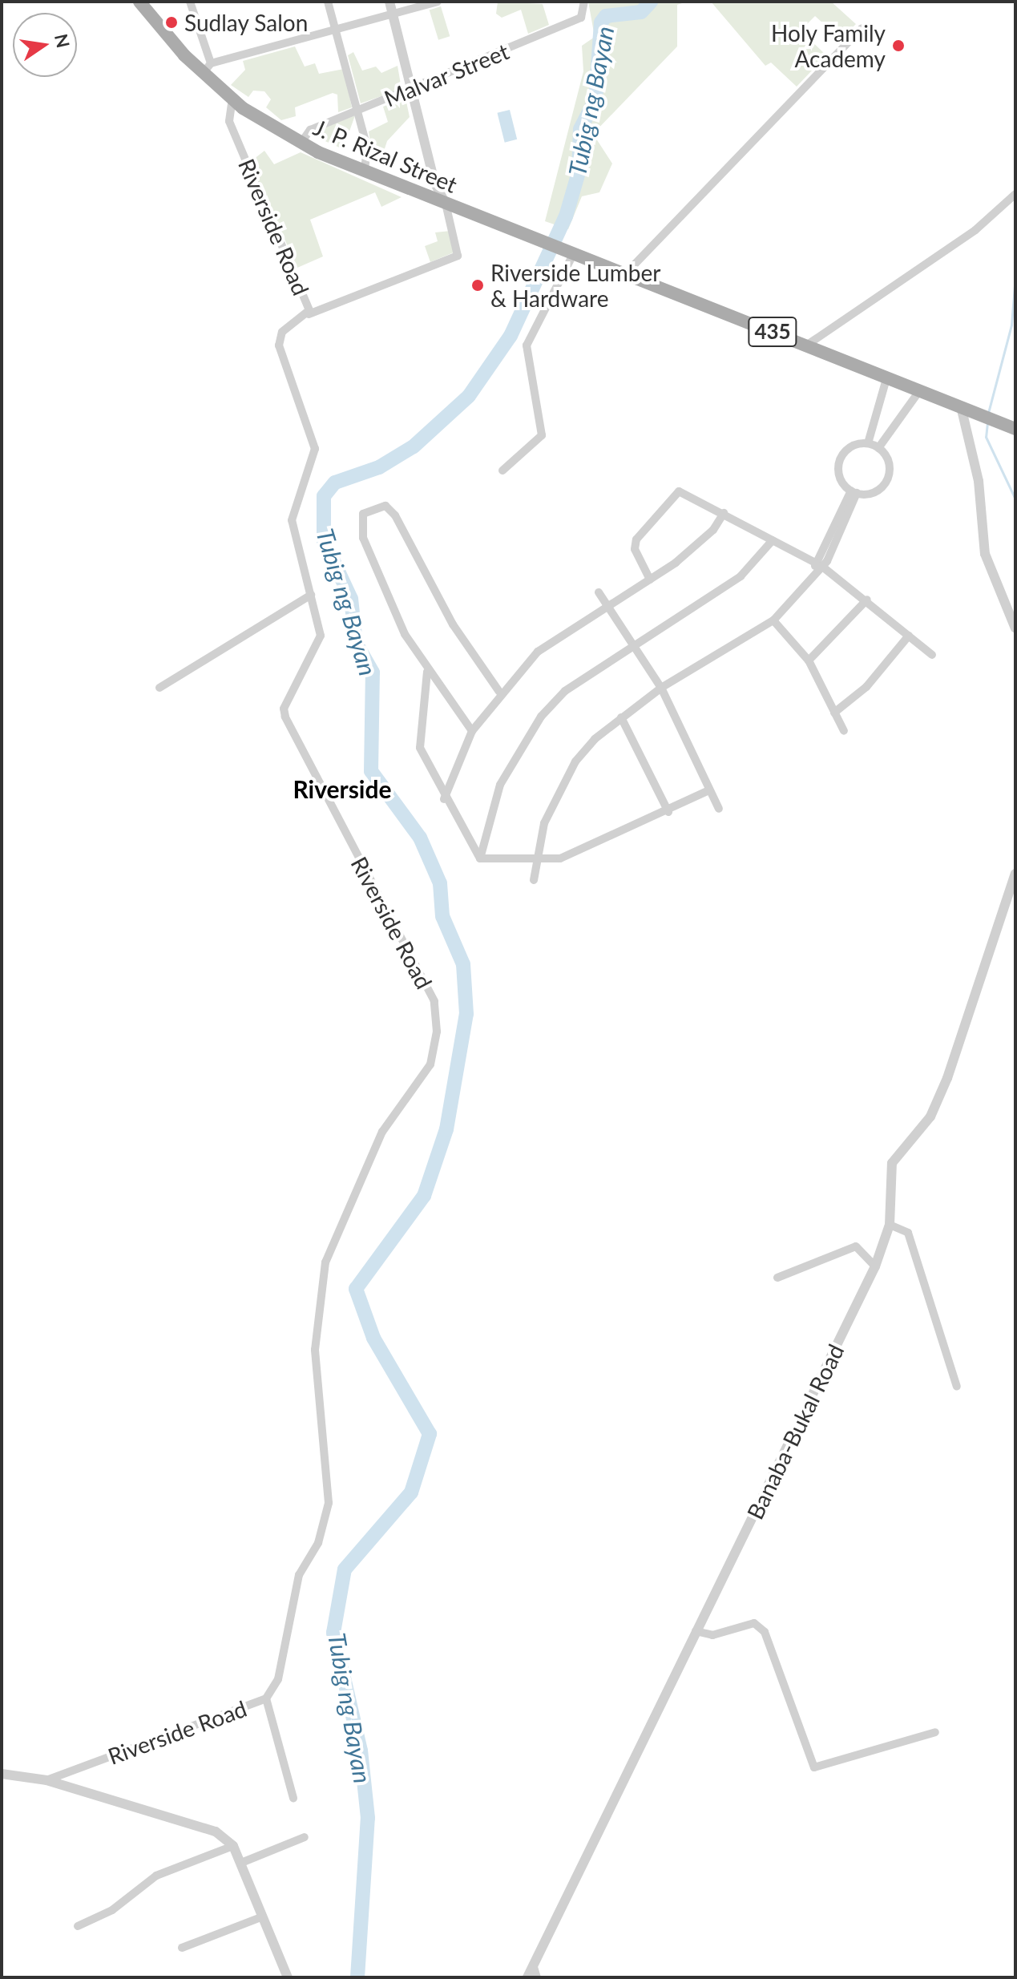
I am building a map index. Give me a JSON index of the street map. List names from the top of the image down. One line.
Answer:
{"streets":{"main road":["J. P. Rizal Street","435"],"street":["Malvar Street","Riverside Road","Banaba-Bukal Road"]},"crossings":[["Malvar Street","J. P. Rizal Street"],["J. P. Rizal Street","Riverside Road"],["J. P. Rizal Street","435"]],"districts":["Riverside"],"water":["Tubig ng Bayan"],"places":["Sudlay Salon","Holy Family Academy","Riverside Lumber & Hardware"],"north":"right"}
